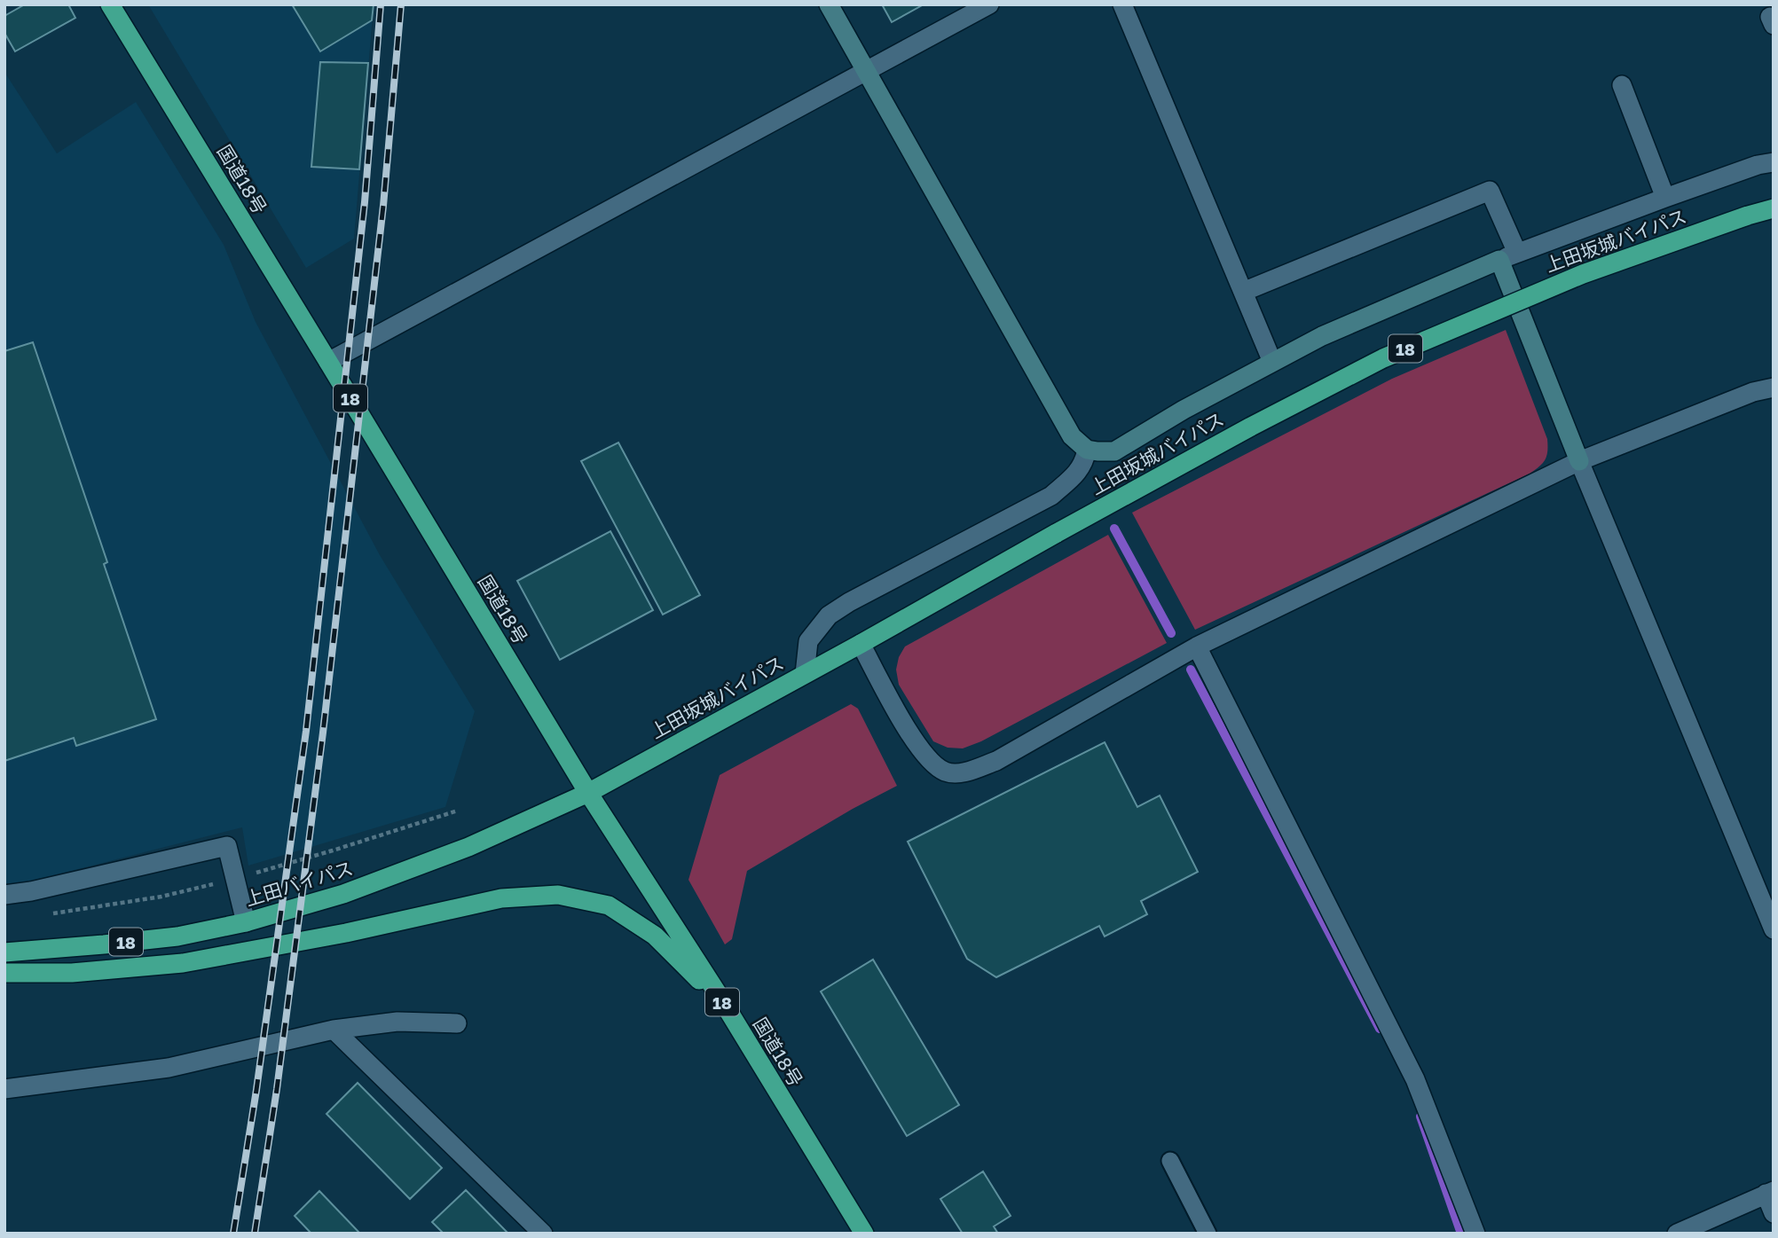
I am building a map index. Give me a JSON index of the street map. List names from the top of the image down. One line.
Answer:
{"streets":{"highway":["国道18号","上田坂城バイパス","18","上田バイパス"]},"crossings":[["国道18号","上田坂城バイパス"],["国道18号","上田バイパス"],["上田坂城バイパス","上田バイパス"]]}
